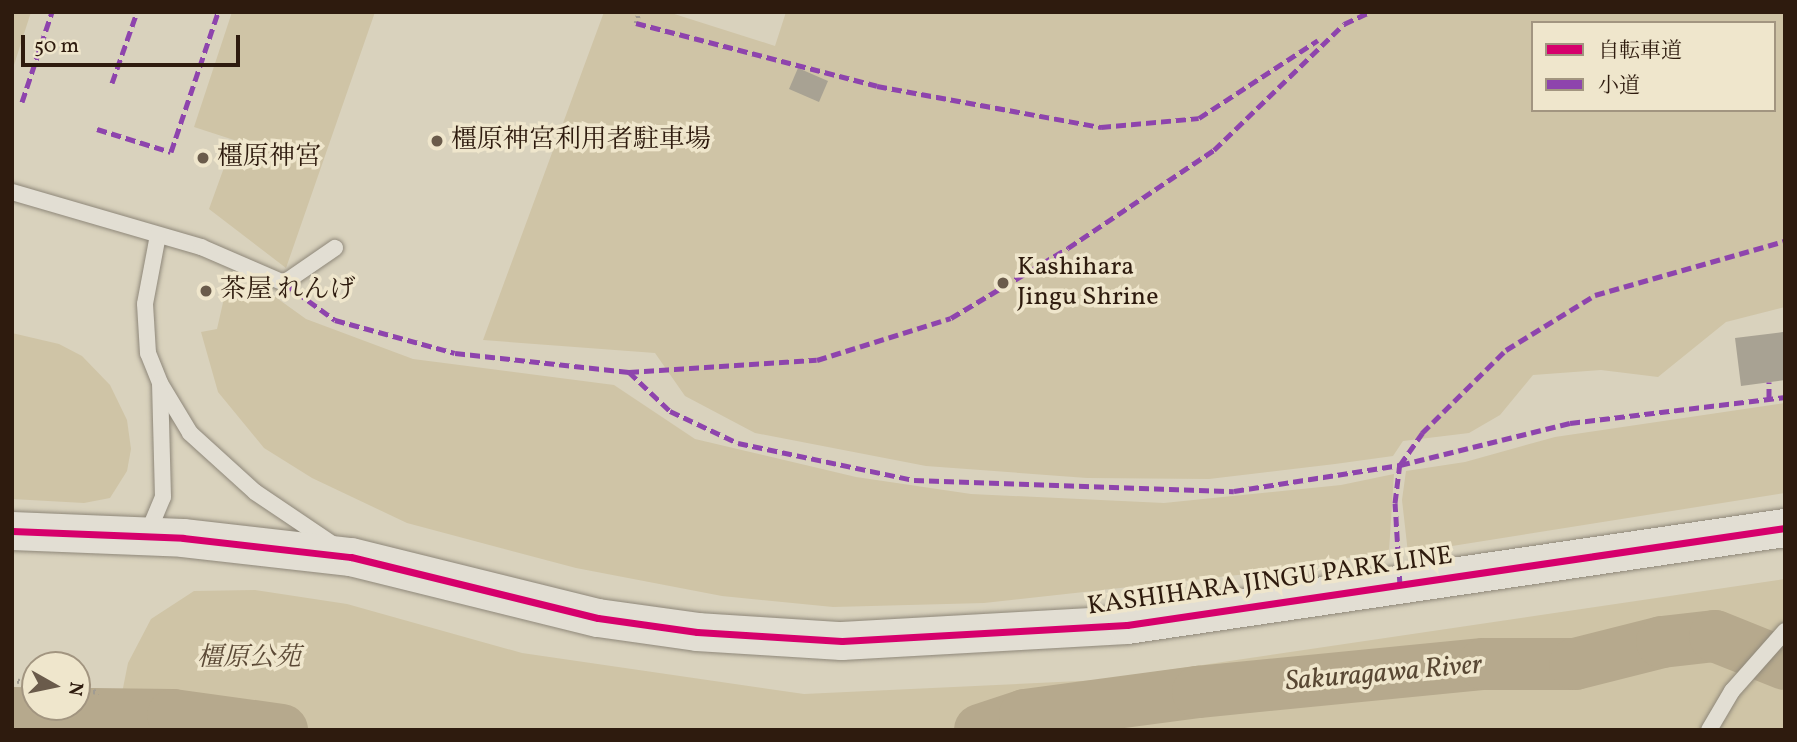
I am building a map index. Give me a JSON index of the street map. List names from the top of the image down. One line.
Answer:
{"streets":{"main road":["KASHIHARA JINGU PARK LINE"]},"water":["Sakuragawa River"],"parks":["橿原公苑"],"places":["橿原神宮利用者駐車場","橿原神宮","Kashihara Jingu Shrine","茶屋 れんげ"],"legend":["自転車道","小道"],"scale_bar":"50 m","north":"right"}
